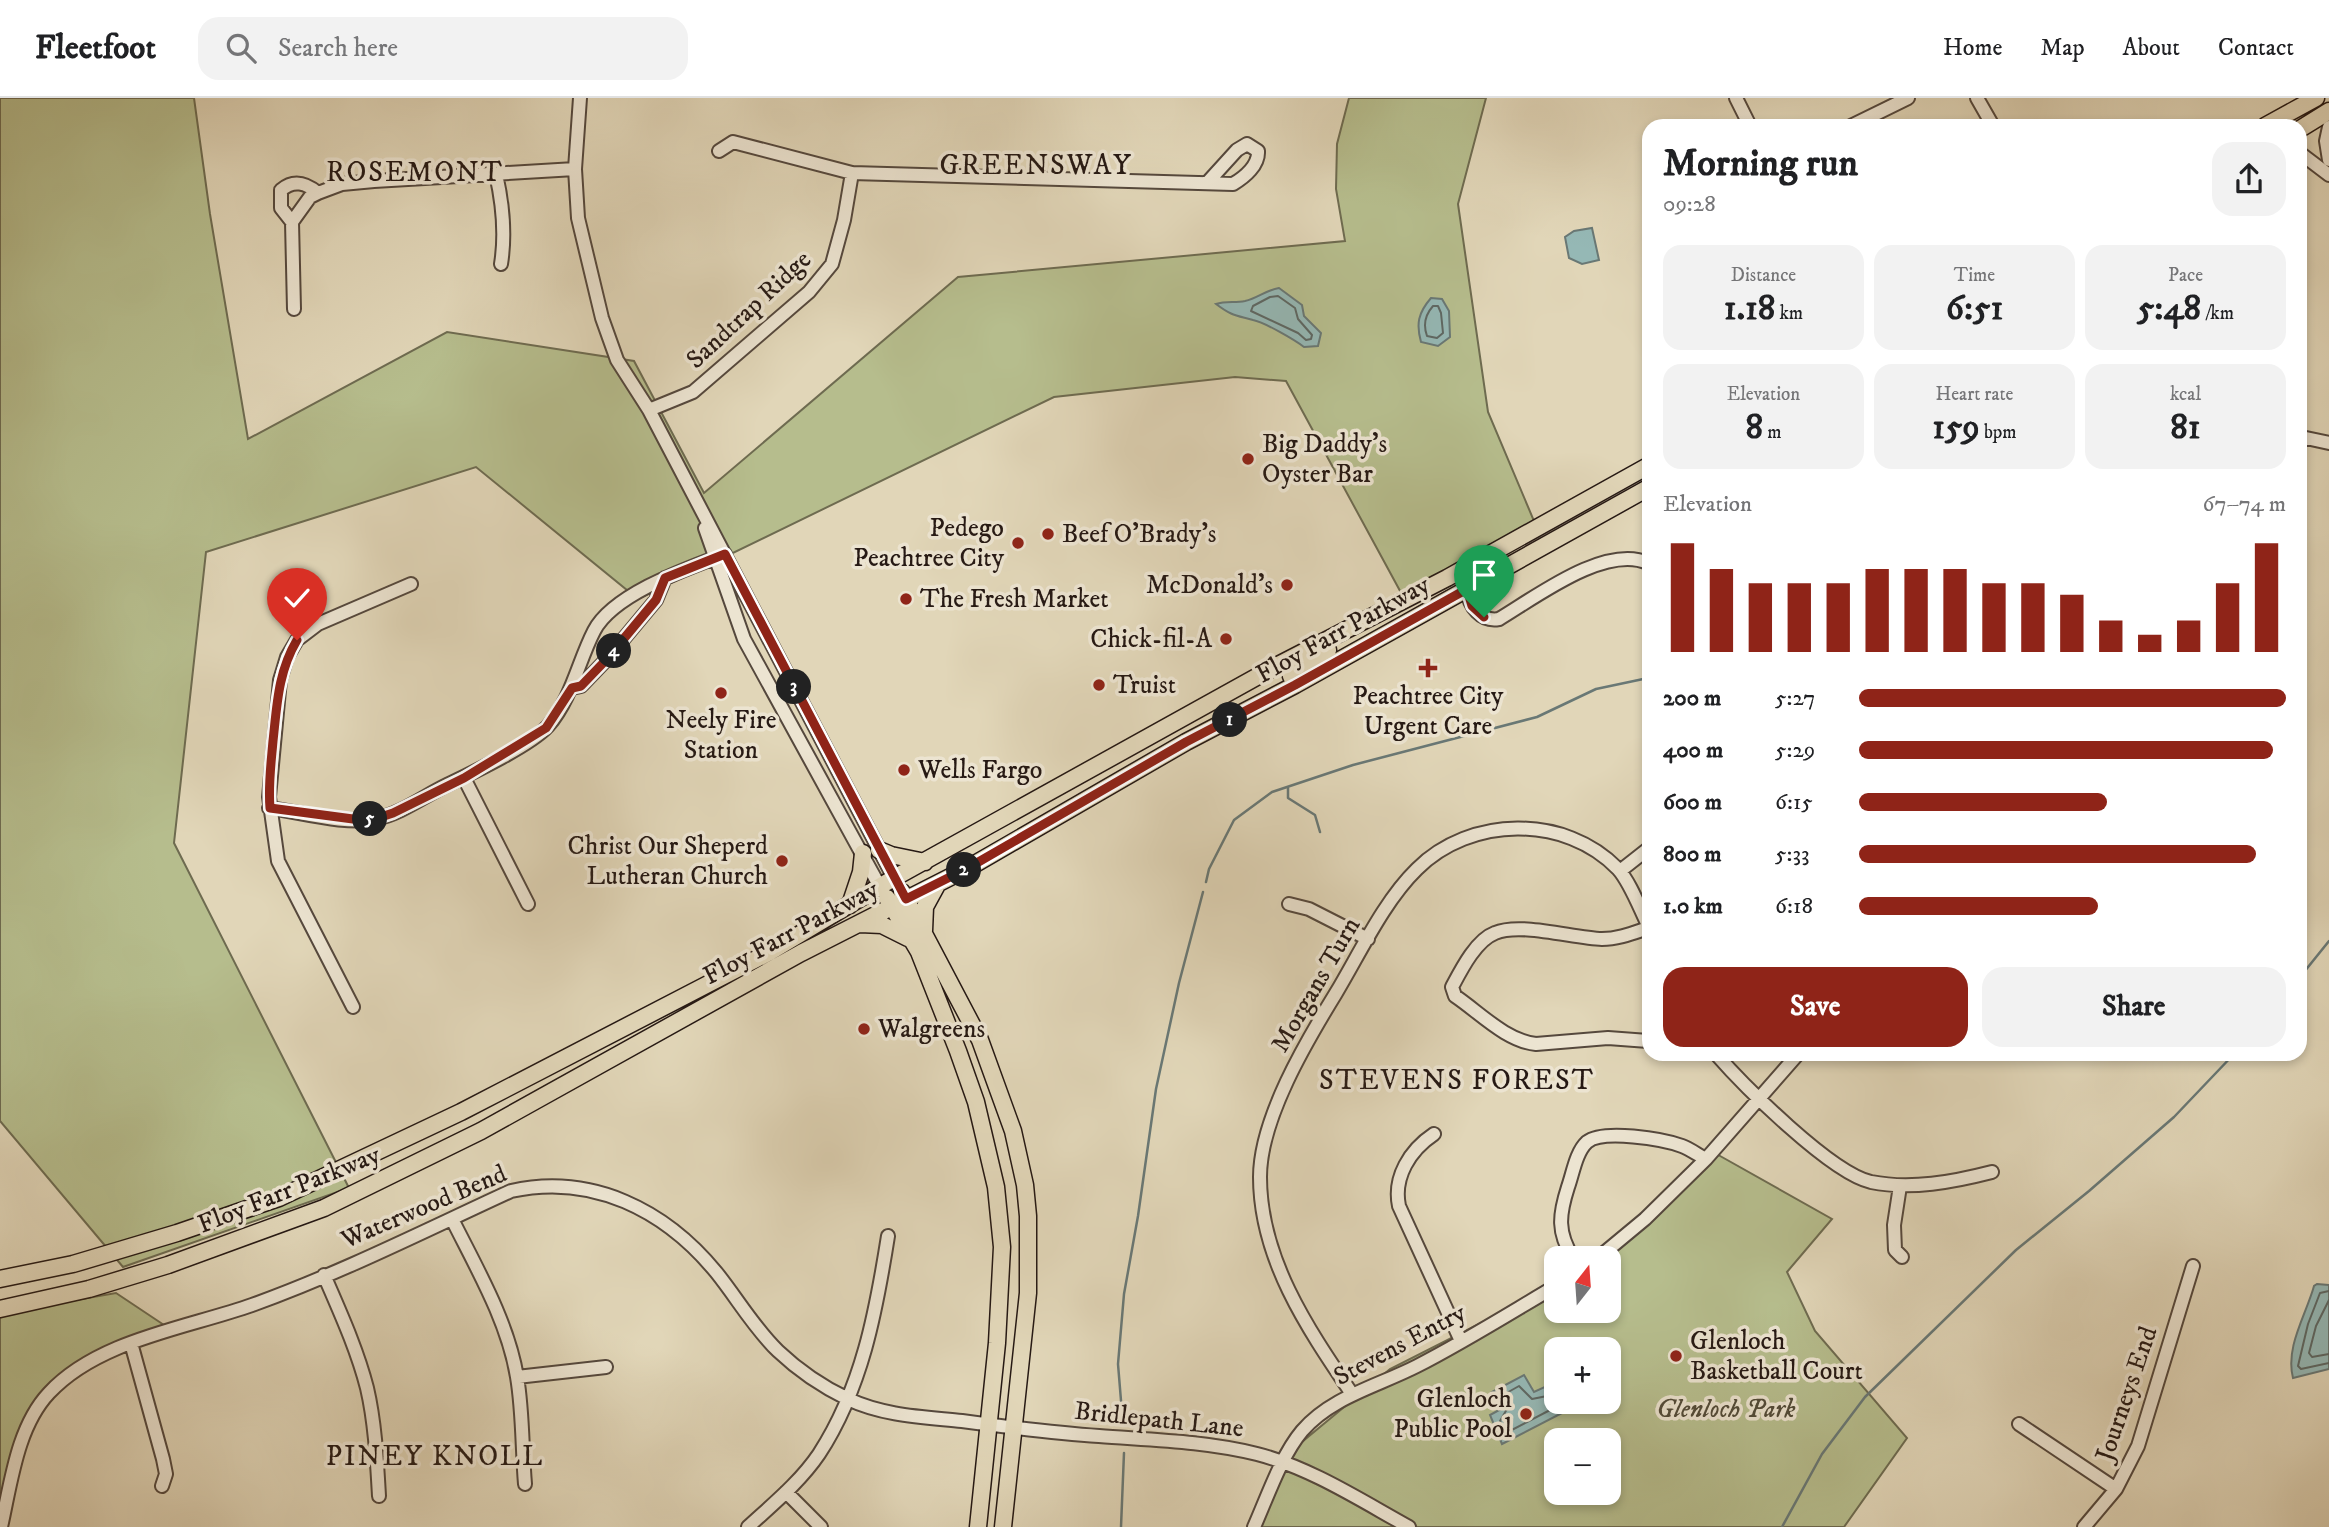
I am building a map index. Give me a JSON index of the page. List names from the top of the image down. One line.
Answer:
{"streets":{"main road":["Floy Farr Parkway"],"street":["Sandtrap Ridge","Morgans Turn","Waterwood Bend","Stevens Entry","Journeys End","Bridlepath Lane"]},"crossings":[["Morgans Turn","Stevens Entry"],["Waterwood Bend","Bridlepath Lane"],["Stevens Entry","Bridlepath Lane"]],"districts":["GREENSWAY","ROSEMONT","STEVENS FOREST","PINEY KNOLL"],"parks":["Glenloch Park"],"places":{"other":["Big Daddy's Oyster Bar","Beef O'Brady's","Pedego Peachtree City","McDonald's","The Fresh Market","Chick-fil-A","Truist","Neely Fire Station","Wells Fargo","Christ Our Sheperd Lutheran Church","Walgreens","Glenloch Basketball Court","Glenloch Public Pool"],"health":["Peachtree City Urgent Care"]},"north":"top","page":{"header":"Fleetfoot","search":"Search here","nav":["Home","Map","About","Contact"],"heading":["Morning run","09:28"],"stats":[["Distance","1.18 km"],["Time","6:51"],["Pace","5:48 /km"],["Elevation","8 m"],["Heart rate","159 bpm"],["kcal","81"]],"chart":["Elevation","67–74 m"],"pins":["4","3","1","5","2"],"list":[{"name":"200 m","note":"5:27"},{"name":"400 m","note":"5:29"},{"name":"600 m","note":"6:15"},{"name":"800 m","note":"5:33"},{"name":"1.0 km","note":"6:18"}],"buttons":["Save","Share"],"map_buttons":["+","−"]}}
